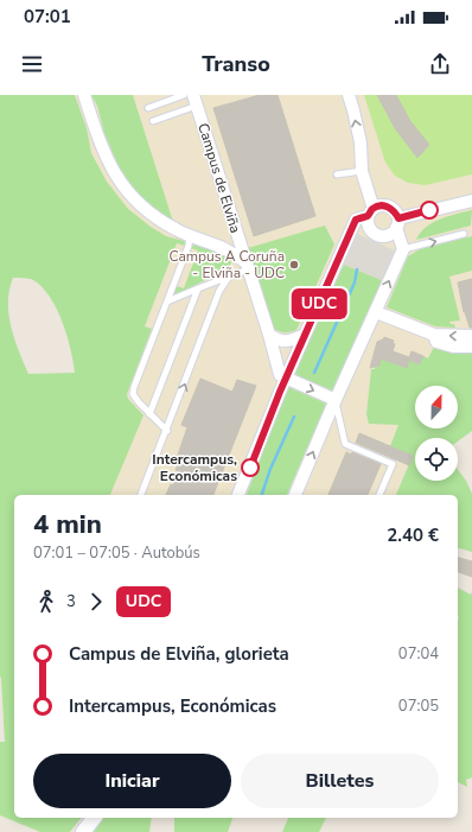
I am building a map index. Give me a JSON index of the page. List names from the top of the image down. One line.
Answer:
{"streets":{"street":["Campus de Elviña"]},"places":["Campus A Coruña - Elviña - UDC","Intercampus, Económicas"],"lines":["bus line UDC"],"north":"top","page":{"status":"07:01","header":"Transo","on_map":"UDC","heading":["4 min","07:01 – 07:05 · Autobús","2.40 €"],"legs":["3","UDC"],"list":[{"name":"Campus de Elviña, glorieta","value":"07:04"},{"name":"Intercampus, Económicas","value":"07:05"}],"buttons":["Iniciar","Billetes"]}}
